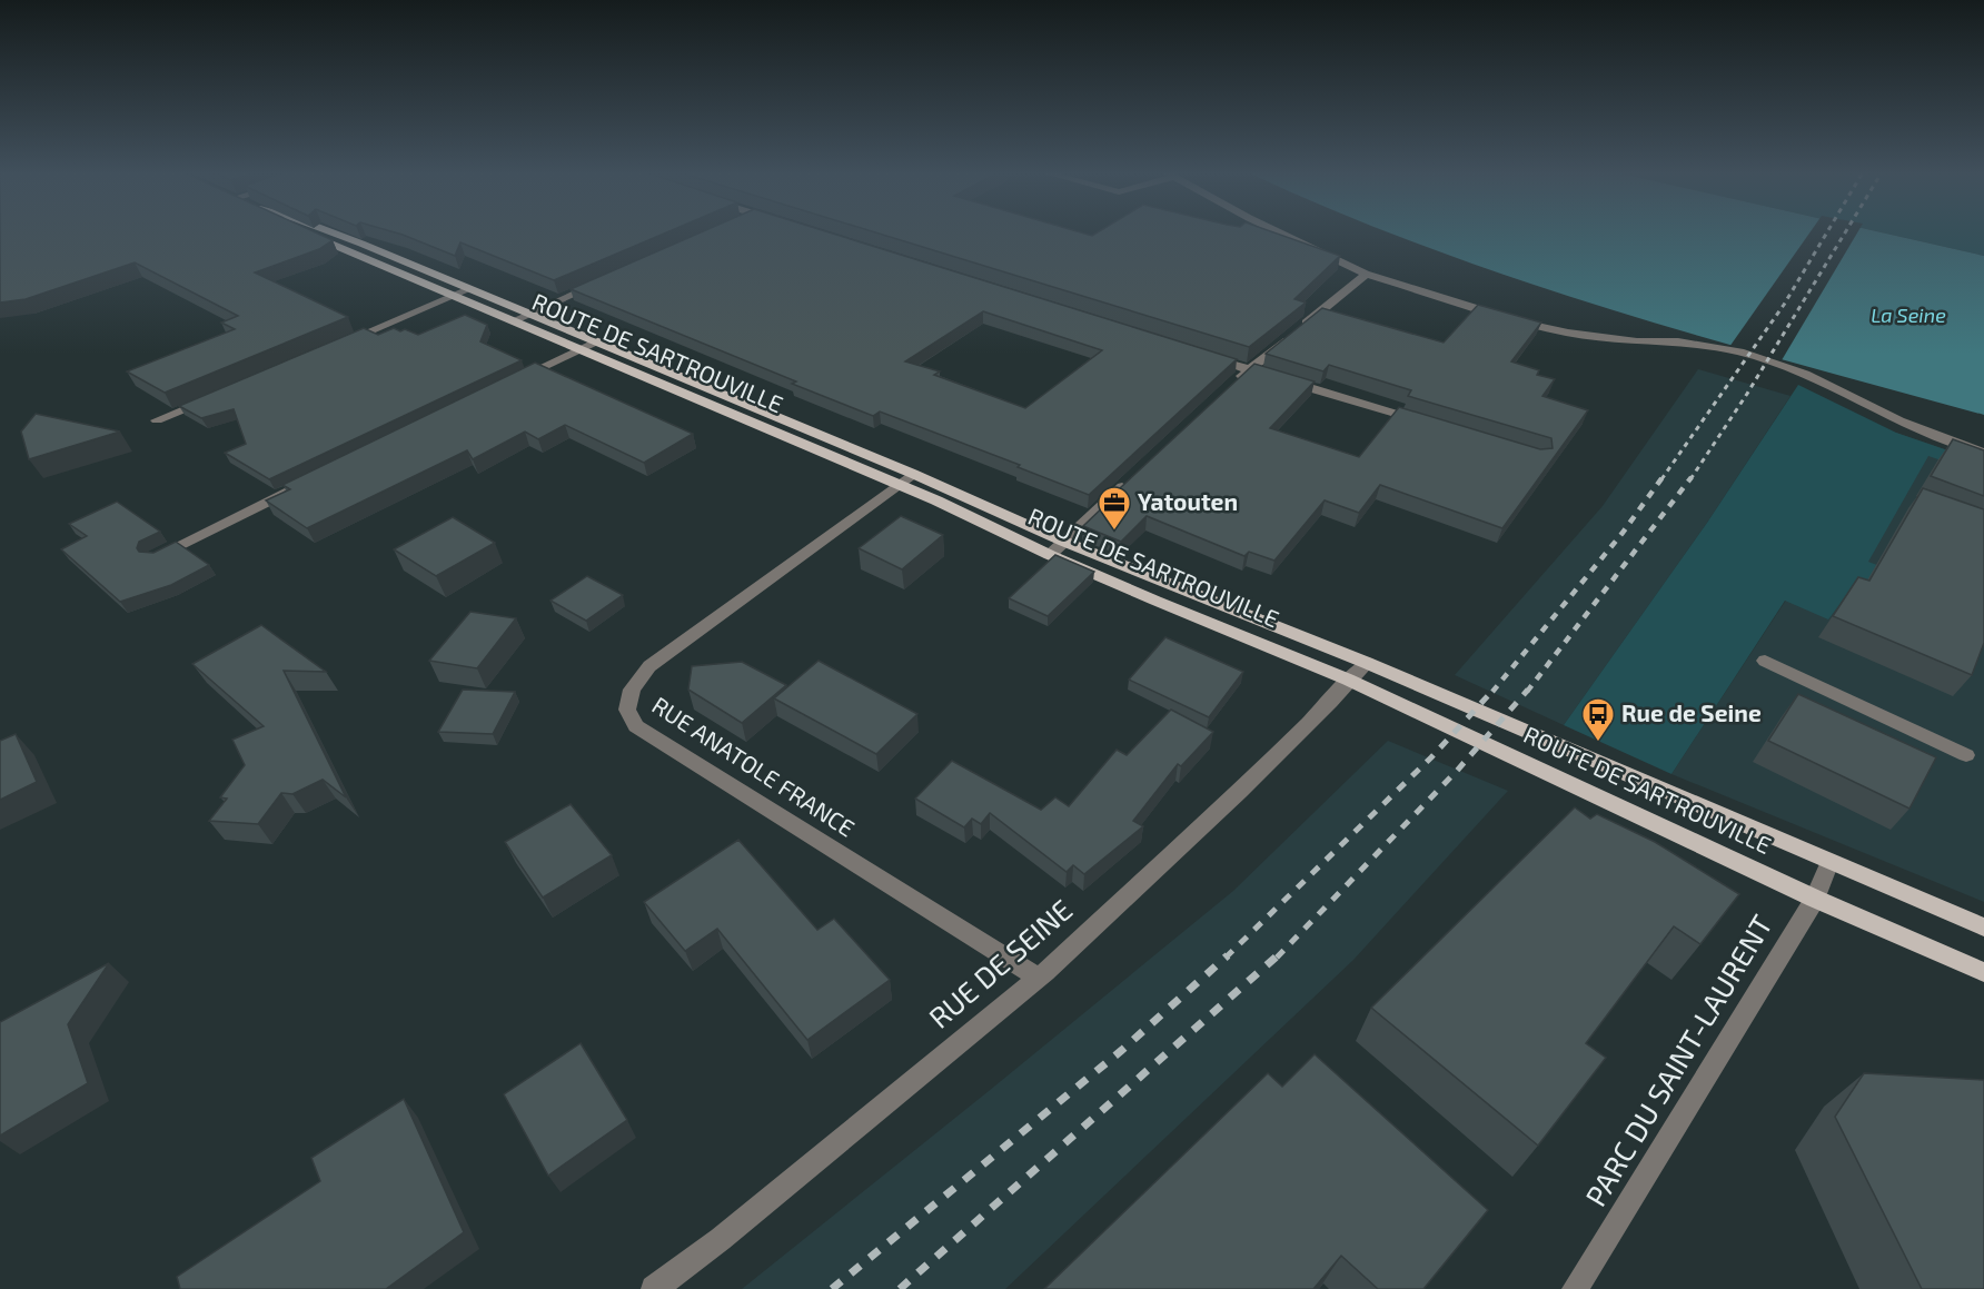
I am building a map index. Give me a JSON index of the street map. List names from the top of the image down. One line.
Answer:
{"streets":{"main road":["ROUTE DE SARTROUVILLE"],"street":["RUE ANATOLE FRANCE","RUE DE SEINE","PARC DU SAINT-LAURENT"]},"crossings":[["ROUTE DE SARTROUVILLE","RUE ANATOLE FRANCE"],["ROUTE DE SARTROUVILLE","RUE DE SEINE"],["ROUTE DE SARTROUVILLE","PARC DU SAINT-LAURENT"],["RUE ANATOLE FRANCE","RUE DE SEINE"]],"water":["La Seine"],"places":{"office":["Yatouten"],"bus stop":["Rue de Seine"]}}
